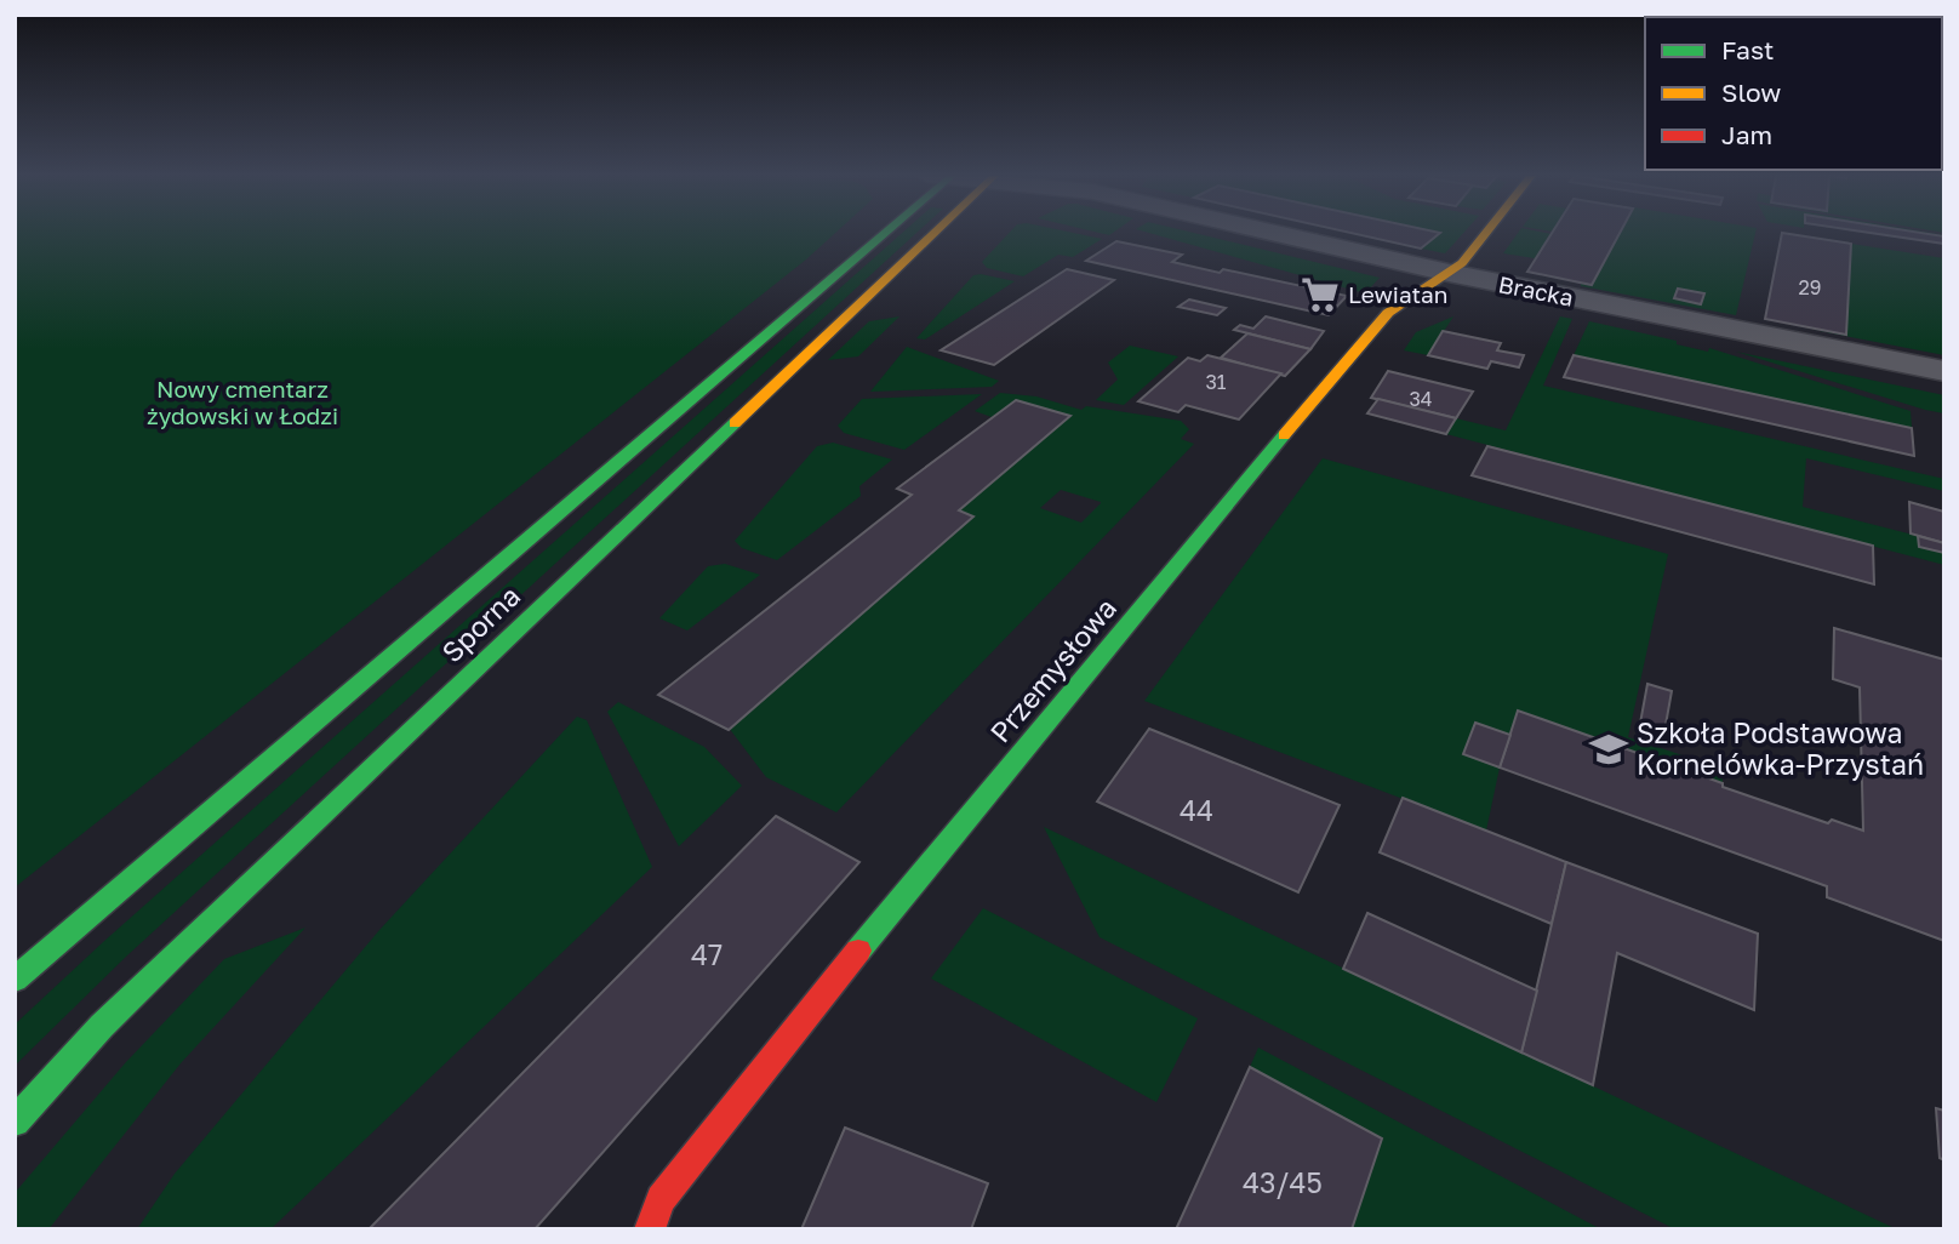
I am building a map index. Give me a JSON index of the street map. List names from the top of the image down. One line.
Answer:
{"streets":{"street":["Bracka","Sporna","Przemysłowa"]},"crossings":[["Bracka","Przemysłowa"]],"parks":["Nowy cmentarz żydowski w Łodzi"],"places":{"supermarket":["Lewiatan"],"school or university":["Szkoła Podstawowa Kornelówka-Przystań"]},"house_numbers":["29","31","34","44","47","43/45"],"legend":["Fast","Slow","Jam"]}
